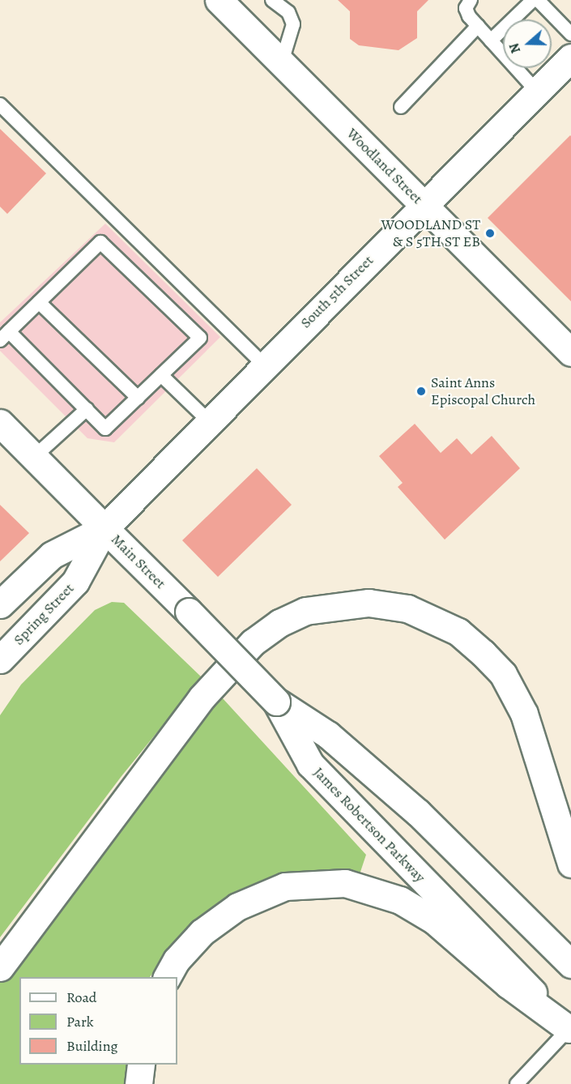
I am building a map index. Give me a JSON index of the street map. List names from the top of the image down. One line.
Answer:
{"streets":{"main road":["Woodland Street","South 5th Street","Main Street","Spring Street","James Robertson Parkway"]},"crossings":[["Woodland Street","South 5th Street"],["South 5th Street","Main Street"],["South 5th Street","Spring Street"],["Main Street","Spring Street"],["Main Street","James Robertson Parkway"]],"places":["WOODLAND ST & S 5TH ST EB","Saint Anns Episcopal Church"],"legend":["Road","Park","Building"],"north":"left"}
